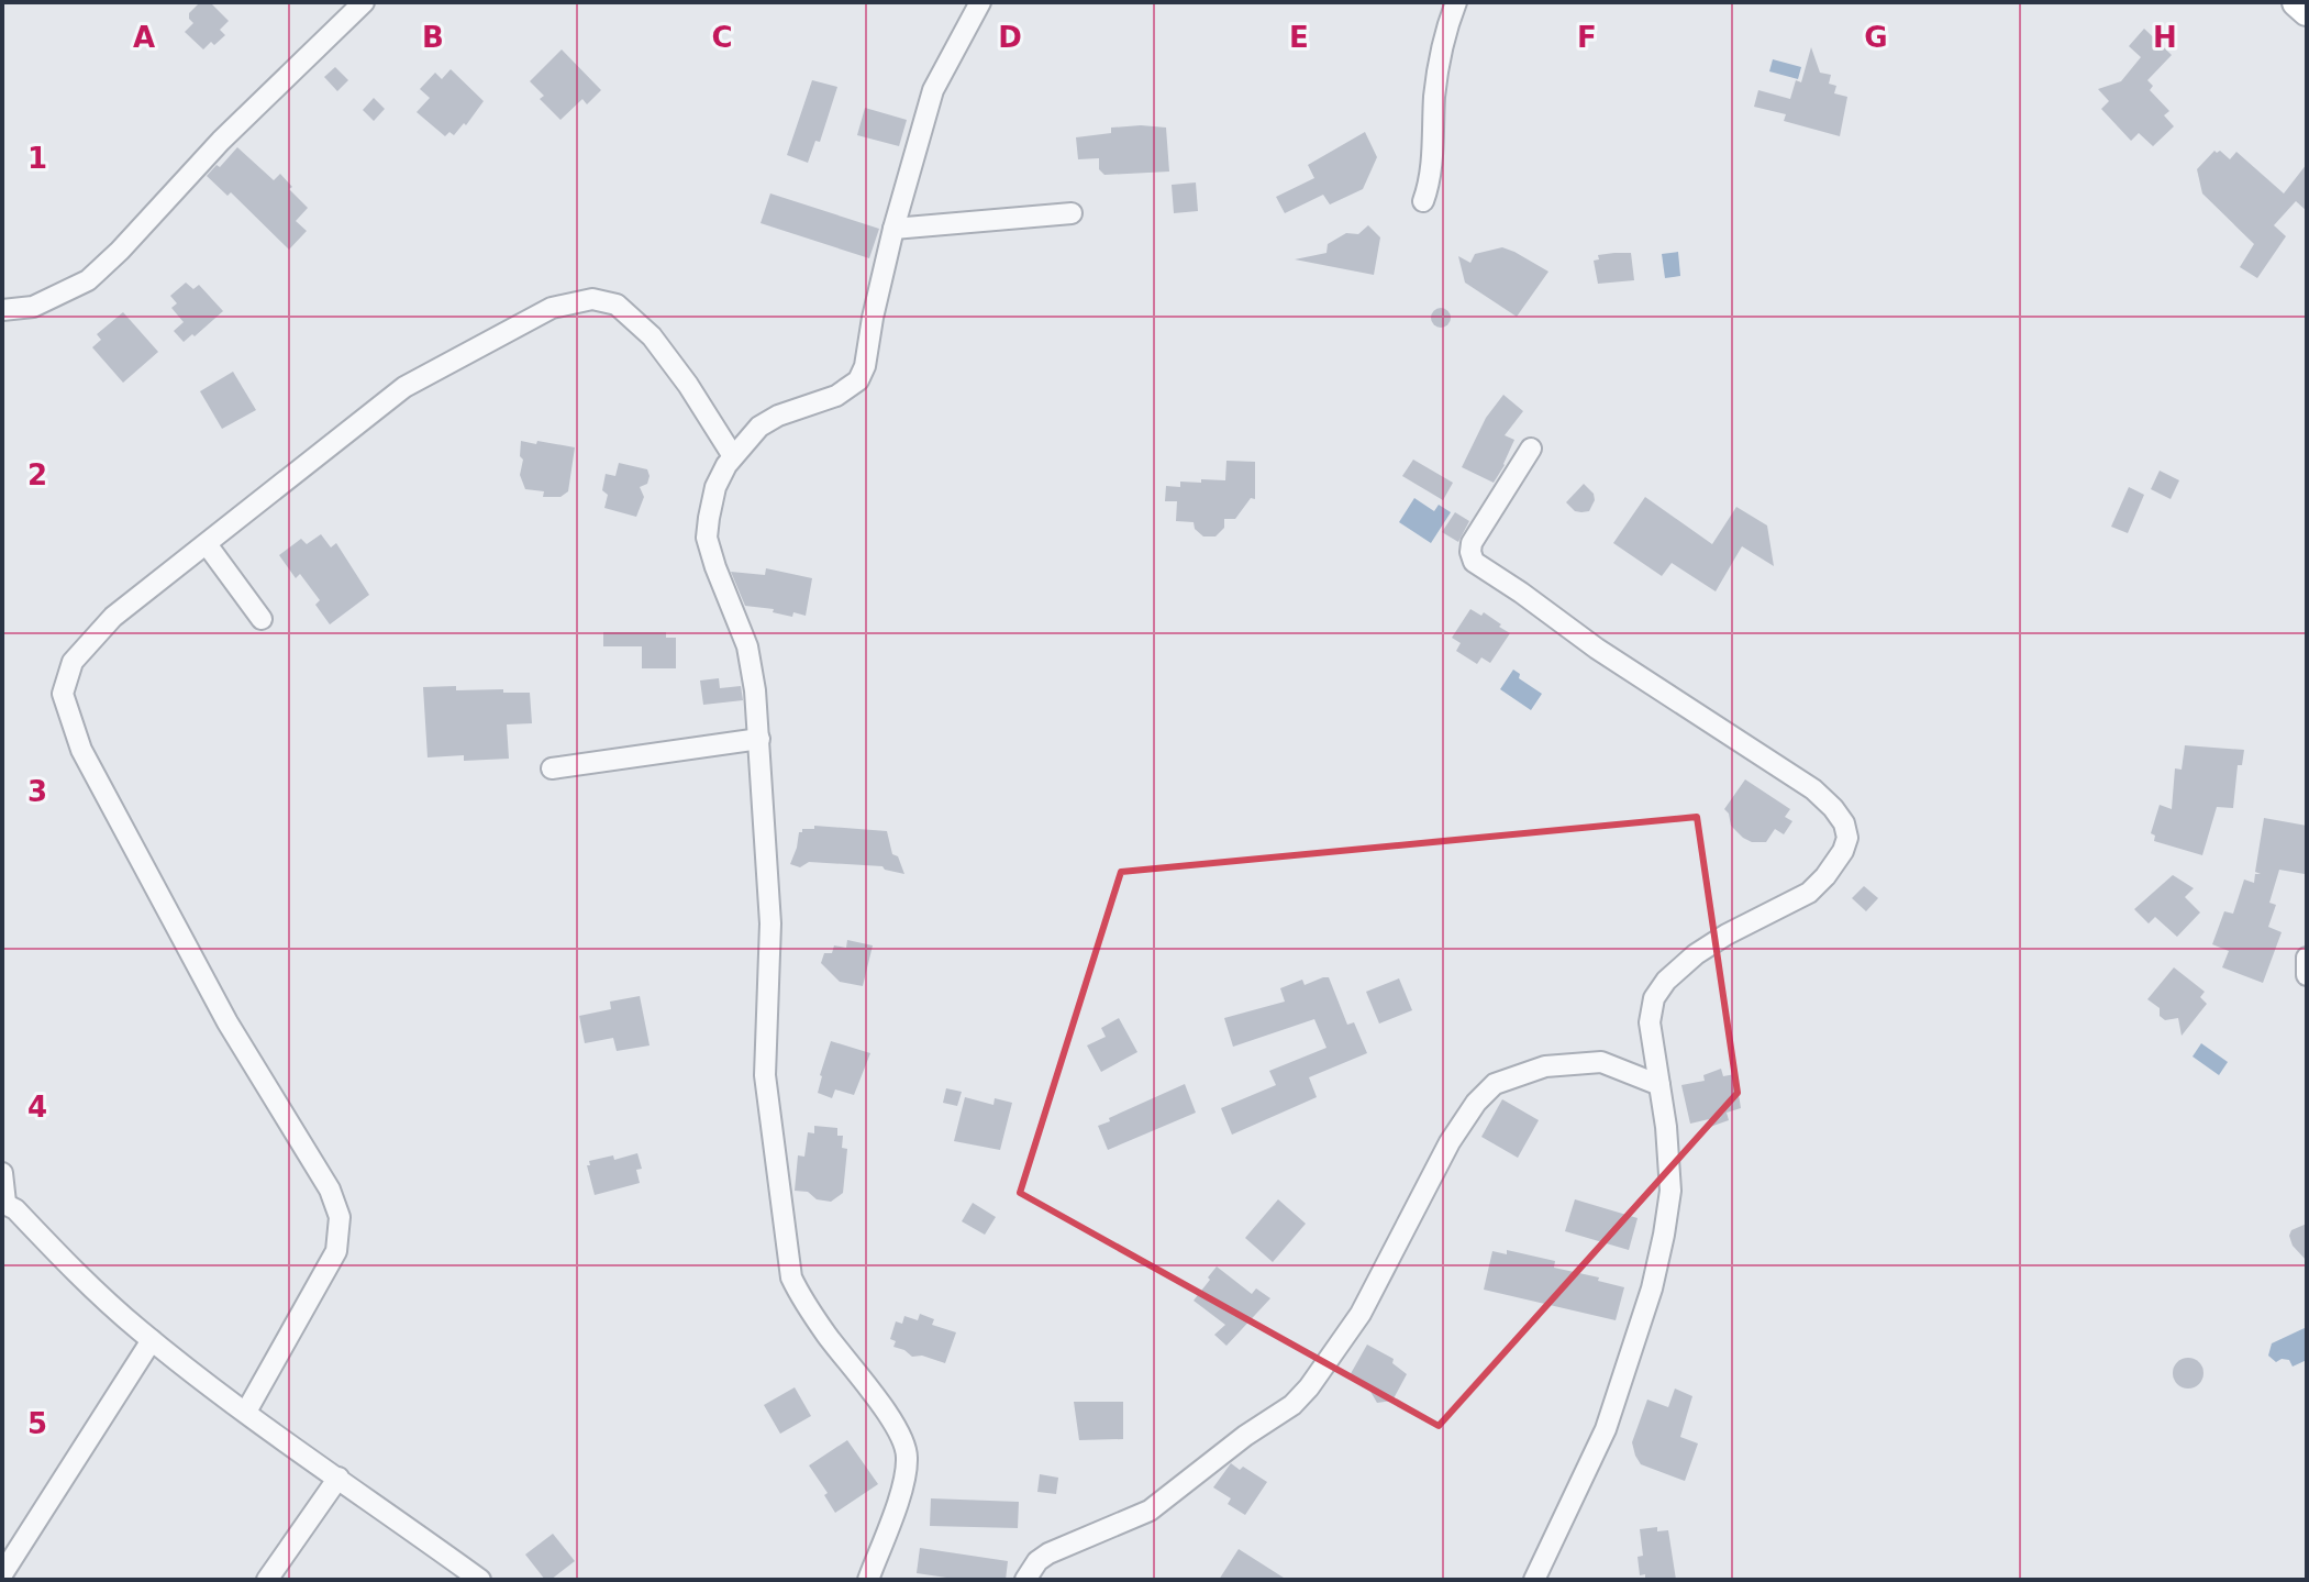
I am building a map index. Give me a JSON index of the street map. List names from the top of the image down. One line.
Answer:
{"grid":{"columns":["A","B","C","D","E","F","G","H"],"rows":["1","2","3","4","5"]}}
